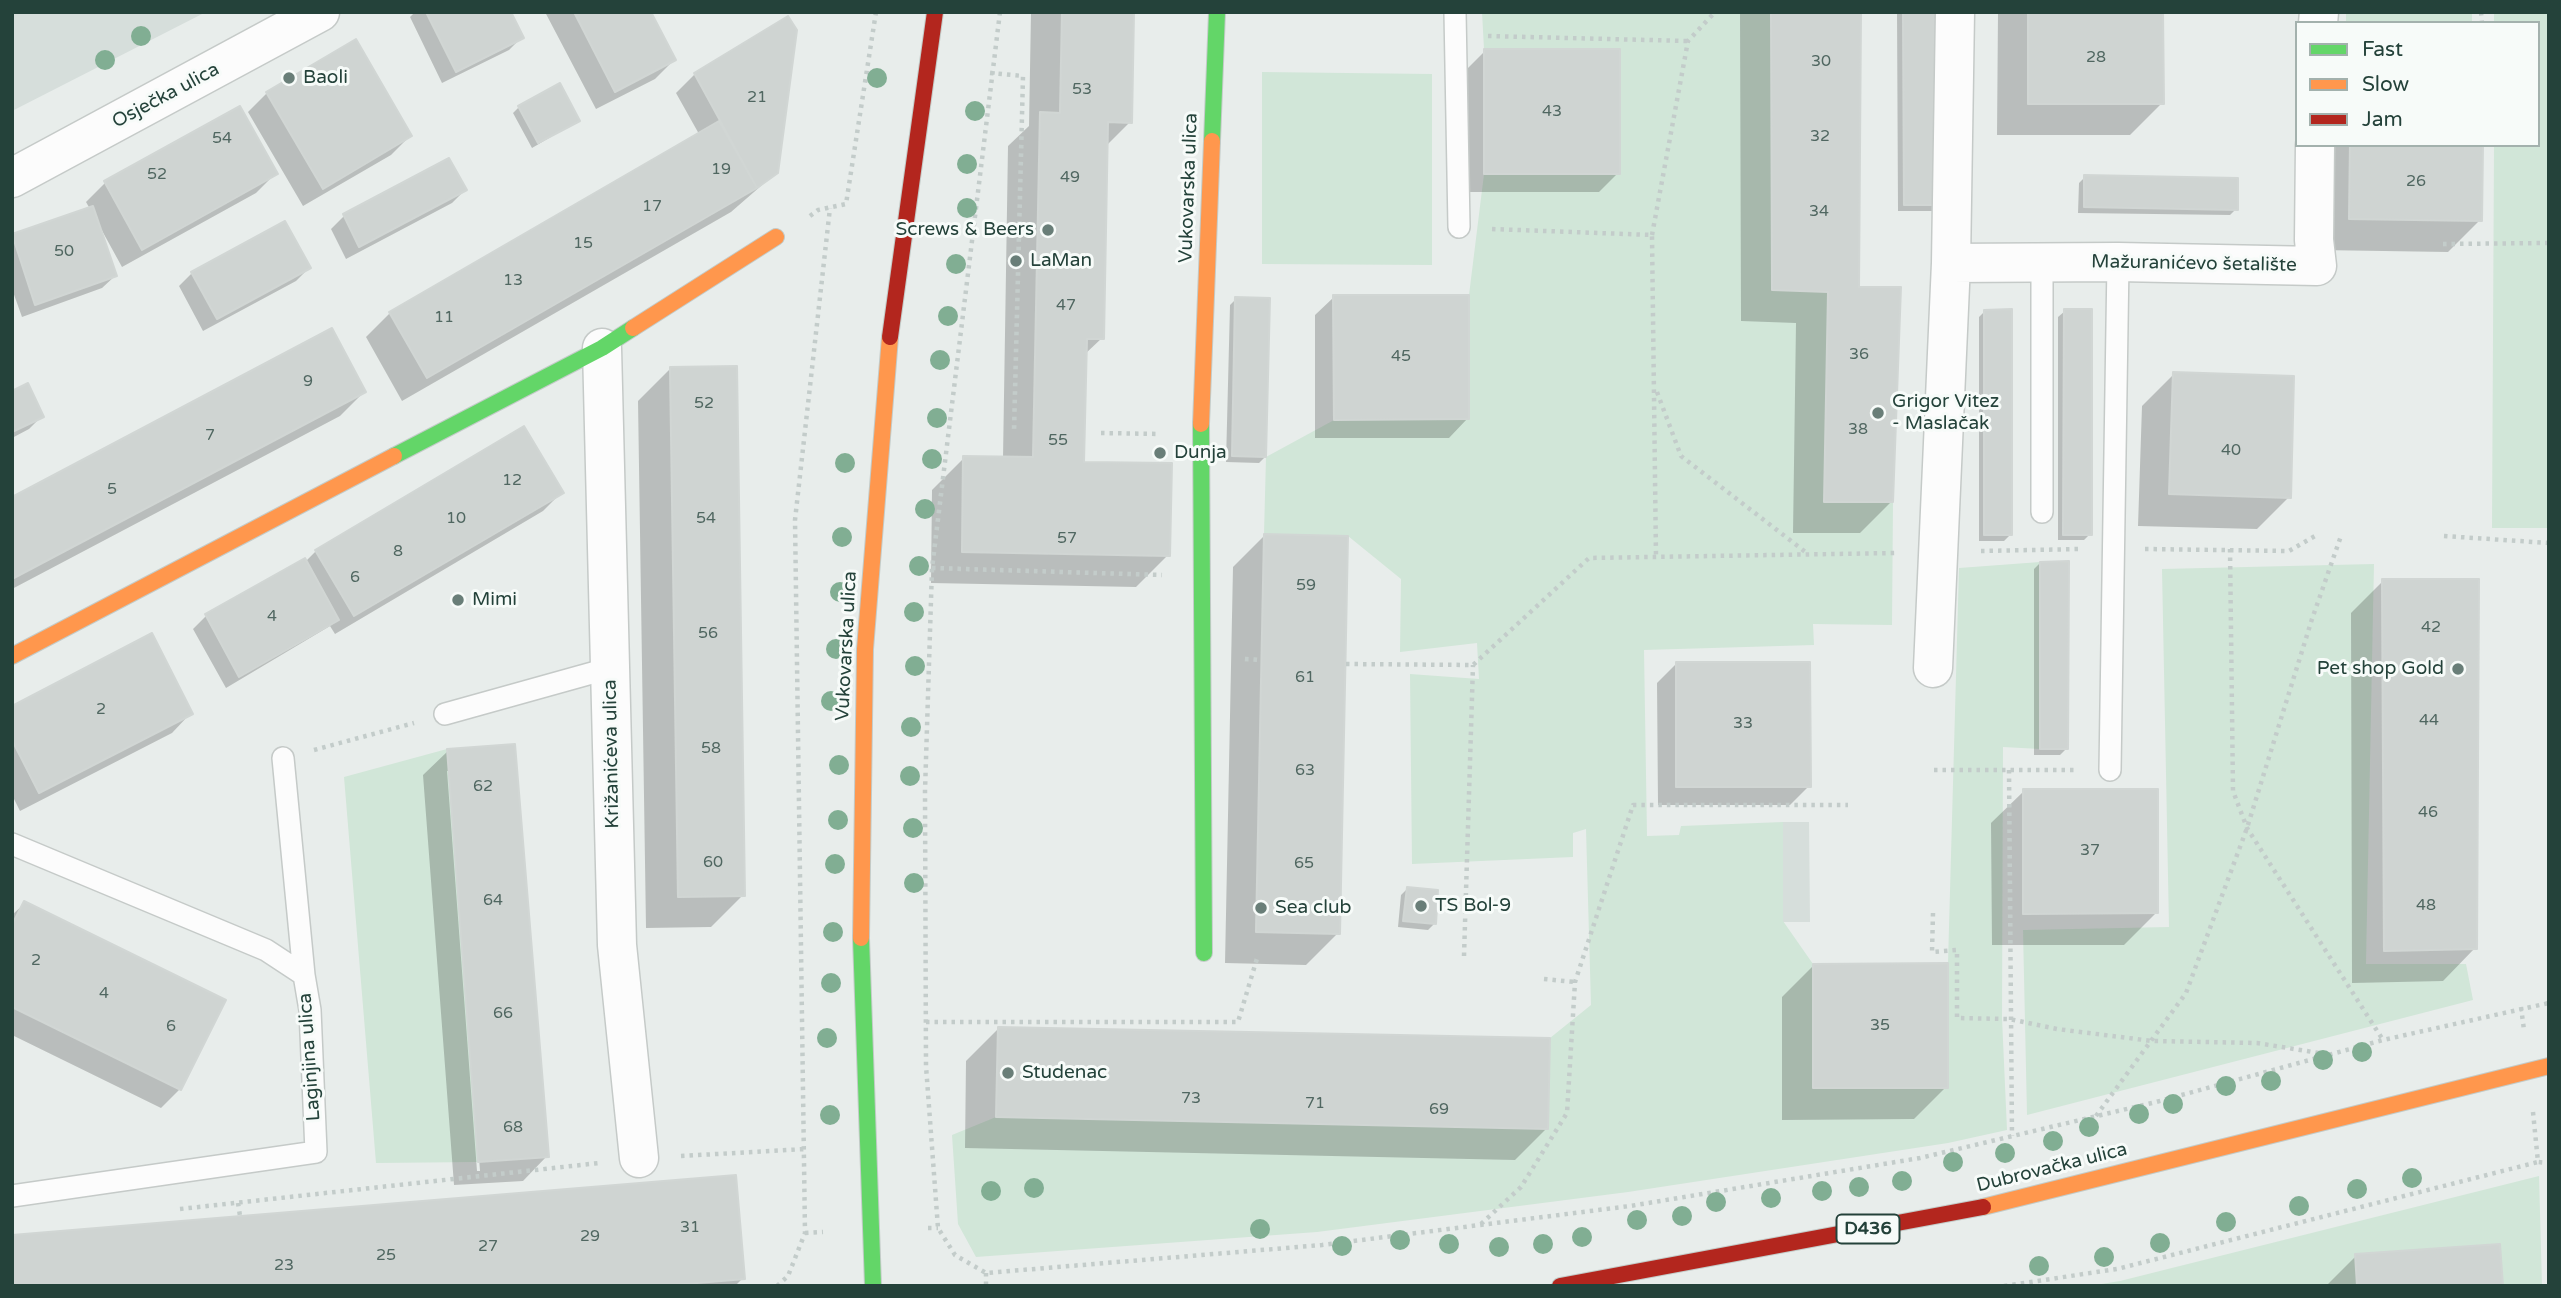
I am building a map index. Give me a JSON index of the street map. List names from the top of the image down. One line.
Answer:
{"streets":{"street":["Osječka ulica","Vukovarska ulica","Mažuranićevo šetalište","Križanićeva ulica","Dubrovačka ulica","D436"],"lane":["Laginjina ulica"]},"places":["Baoli","Screws & Beers","LaMan","Grigor Vitez - Maslačak","Dunja","Mimi","Pet shop Gold","TS Bol-9","Sea club","Studenac"],"house_numbers":["28","30","53","21","43","32","54","19","52","49","26","17","34","15","50","13","47","11","36","45","9","52","38","7","55","40","12","5","10","54","57","8","6","59","4","42","56","61","2","44","33","58","63","62","46","37","60","65","64","48","2","4","66","35","6","73","71","69","68","31","29","27","25","23"],"legend":["Fast","Slow","Jam"]}
